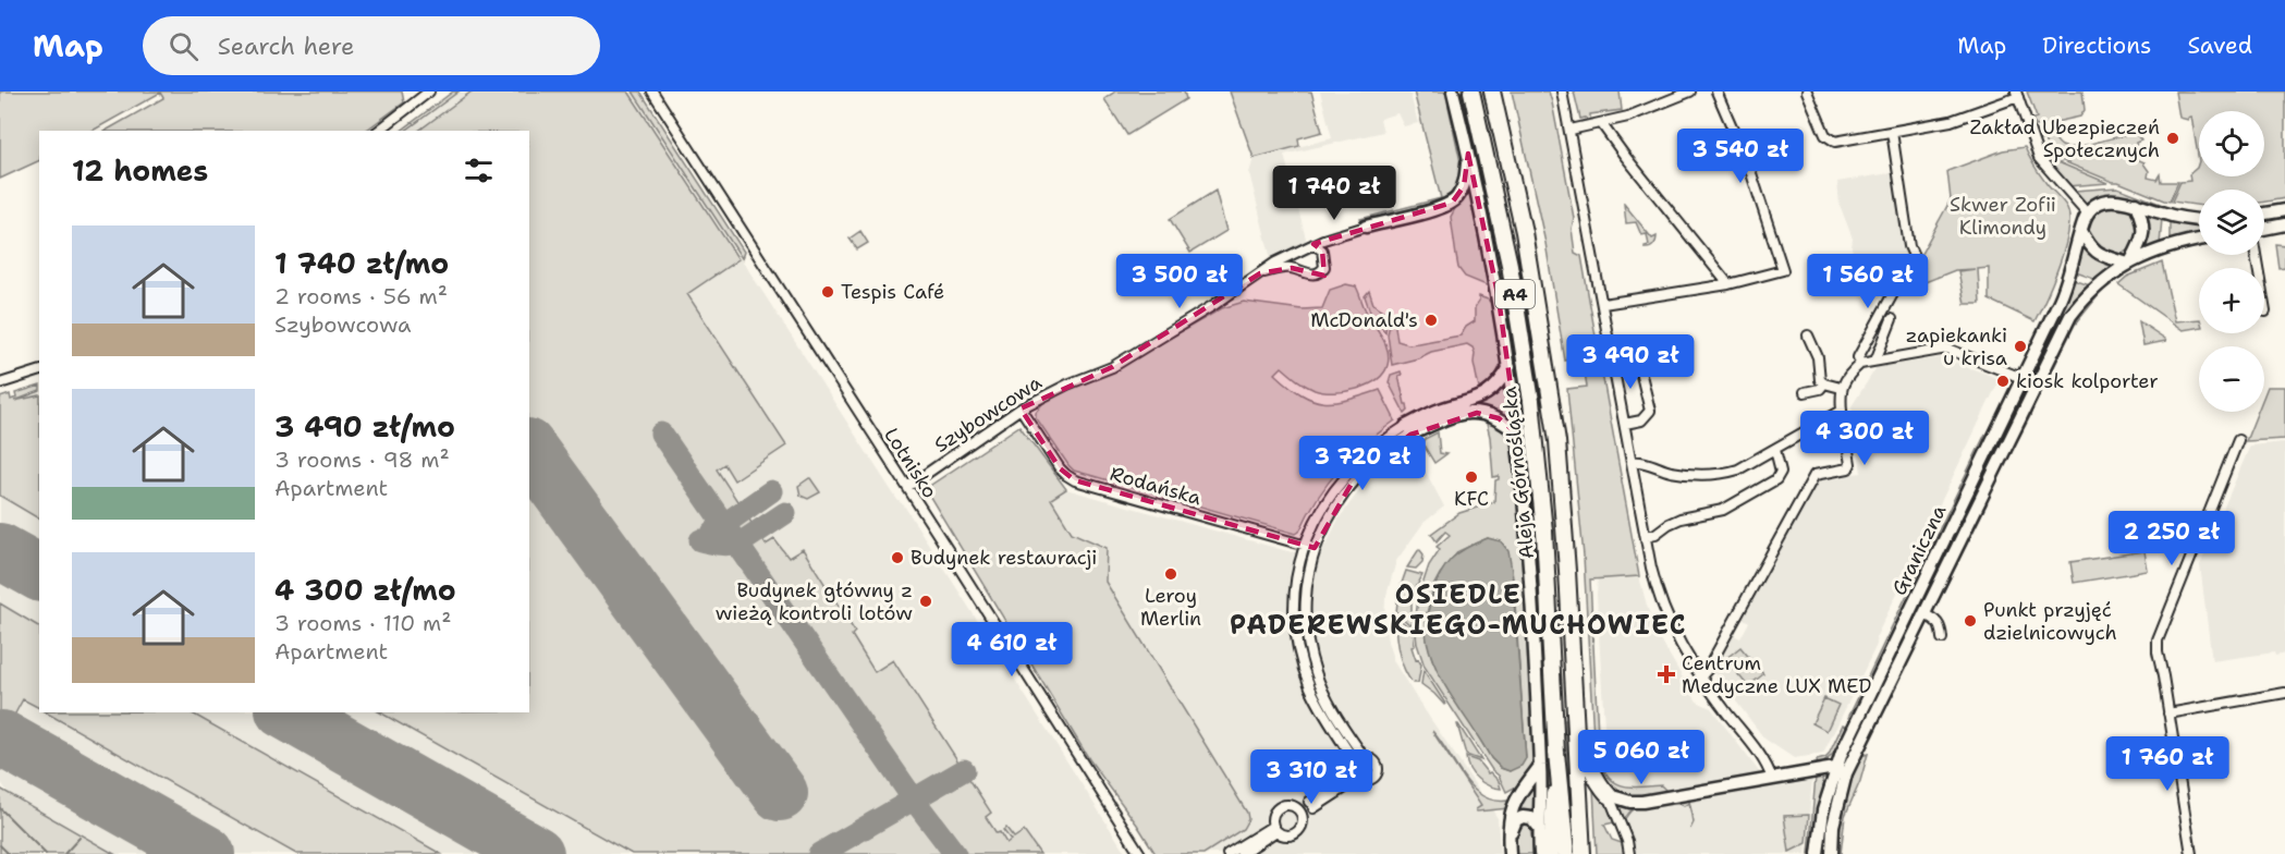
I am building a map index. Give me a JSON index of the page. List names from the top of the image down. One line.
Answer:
{"streets":{"highway":["A4","Aleja Górnośląska"],"street":["Szybowcowa","Lotnisko","Rodańska","Graniczna"]},"crossings":[["Szybowcowa","Lotnisko"],["Szybowcowa","Rodańska"]],"districts":["OSIEDLE PADEREWSKIEGO-MUCHOWIEC"],"parks":["Skwer Zofii Klimondy"],"places":{"other":["Zakład Ubezpieczeń Społecznych","Tespis Café","McDonald's","zapiekanki u krisa","kiosk kolporter","KFC","Budynek restauracji","Leroy Merlin","Budynek główny z wieżą kontroli lotów","Punkt przyjęć dzielnicowych"],"health":["Centrum Medyczne LUX MED"]},"page":{"header":"Map","search":"Search here","nav":["Map","Directions","Saved"],"map_buttons":["+","−"],"price":["3 540 zł","1 740 zł","3 500 zł","1 560 zł","3 490 zł","4 300 zł","3 720 zł","2 250 zł","4 610 zł","5 060 zł","1 760 zł","3 310 zł"],"heading":"12 homes","list":[{"name":"1 740 zł/mo","note":"2 rooms · 56 m² · Szybowcowa"},{"name":"3 490 zł/mo","note":"3 rooms · 98 m² · Apartment"},{"name":"4 300 zł/mo","note":"3 rooms · 110 m² · Apartment"}]}}
